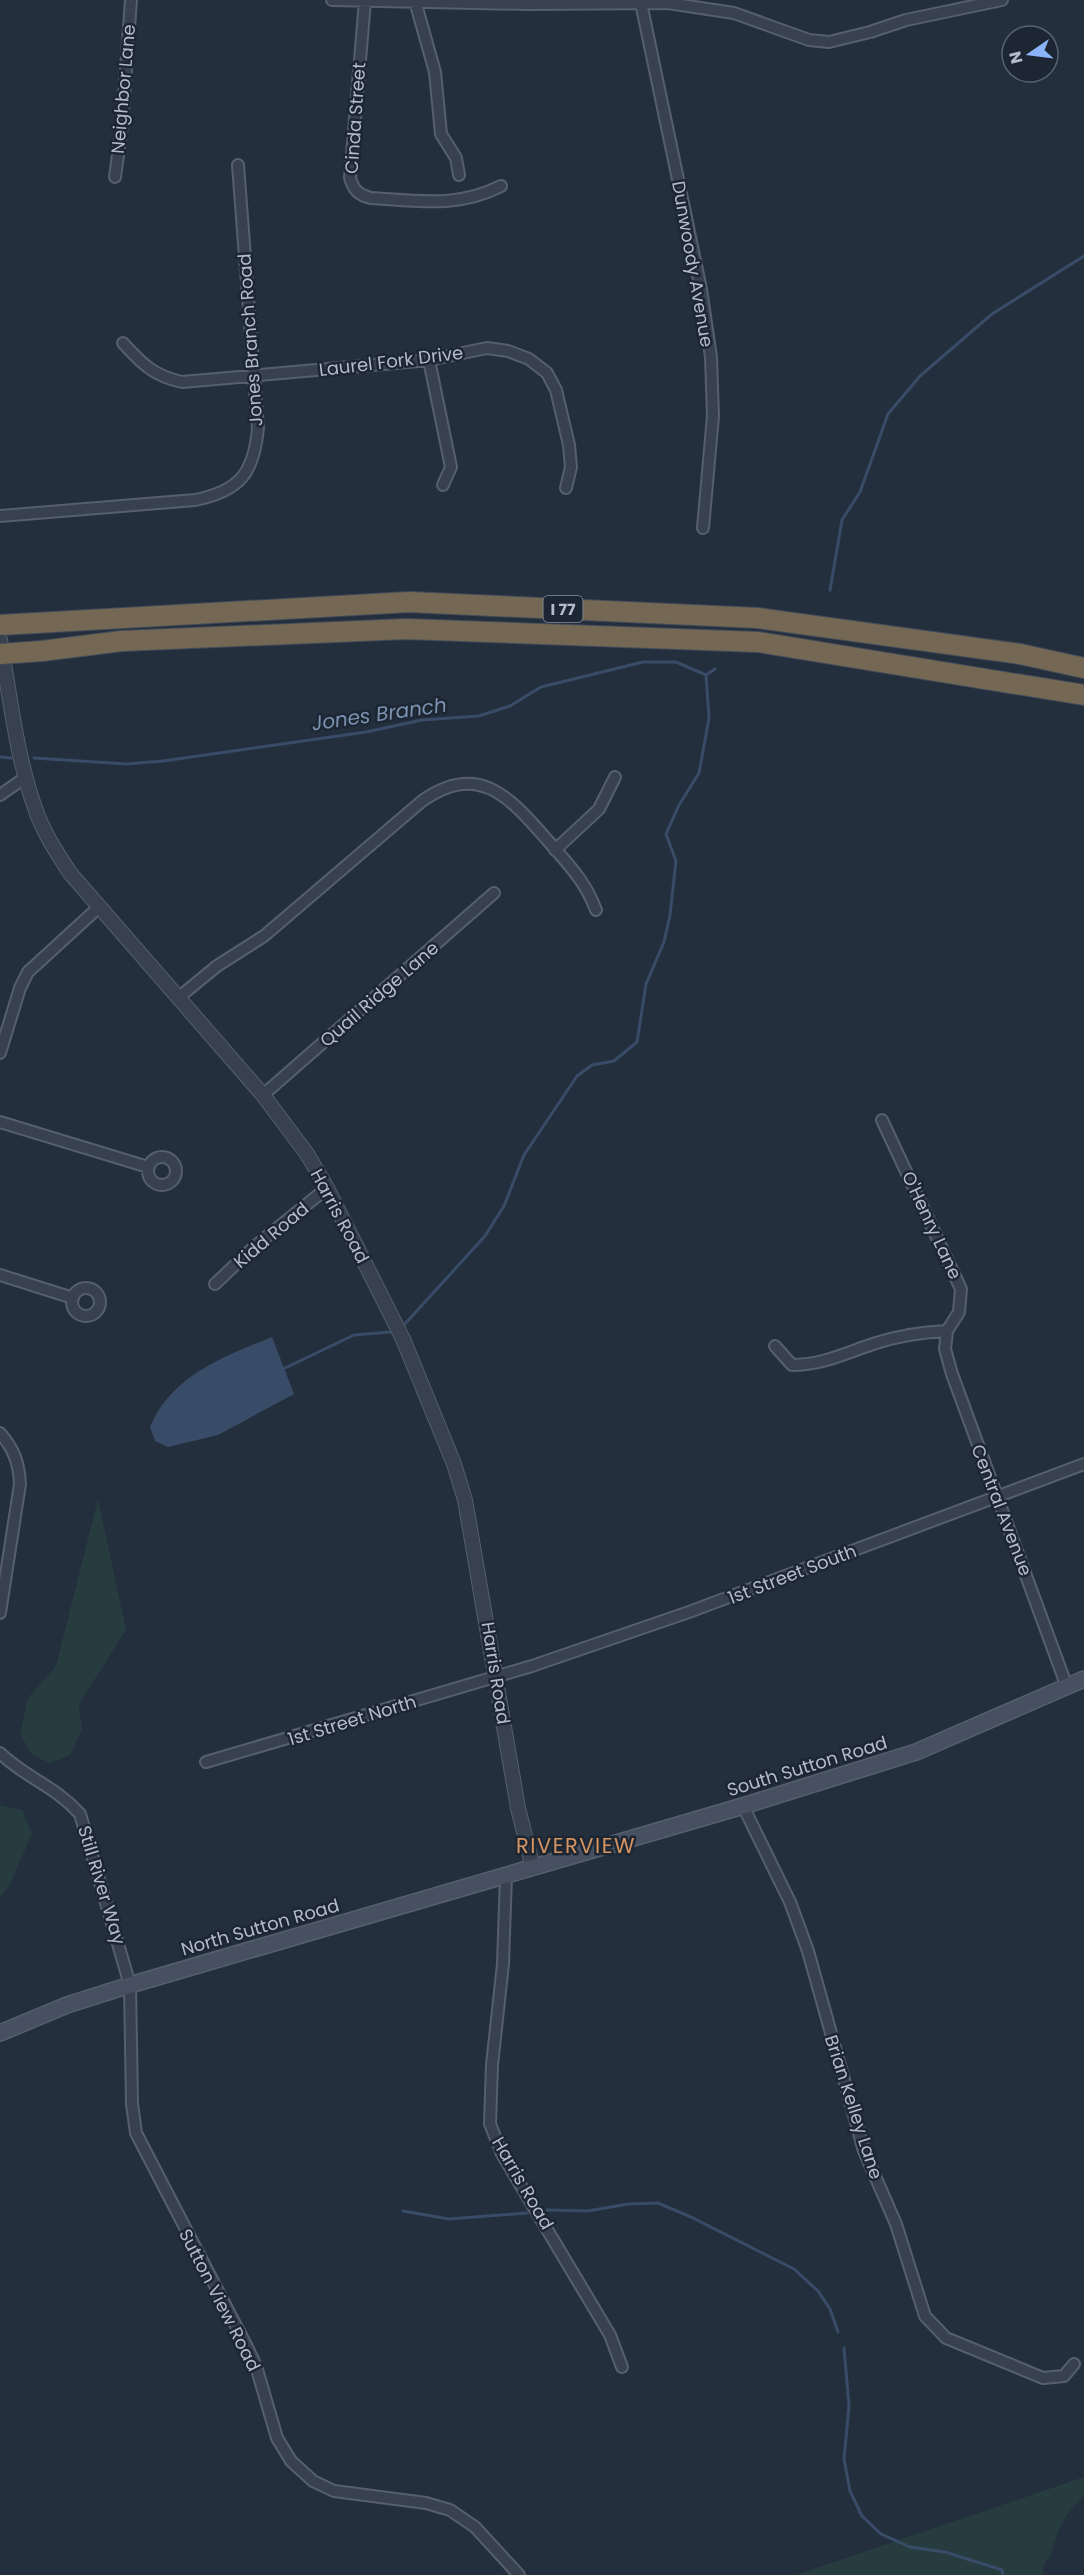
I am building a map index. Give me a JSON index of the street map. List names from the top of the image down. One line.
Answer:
{"streets":{"highway":["I 77"],"main road":["South Sutton Road","North Sutton Road"],"street":["Neighbor Lane","Cinda Street","Dunwoody Avenue","Jones Branch Road","Laurel Fork Drive","Quail Ridge Lane","Harris Road","O'Henry Lane","Kidd Road","Central Avenue","1st Street South","1st Street North","Still River Way","Brian Kelley Lane","Sutton View Road"]},"crossings":[["Jones Branch Road","Laurel Fork Drive"],["Quail Ridge Lane","Harris Road"],["Harris Road","Kidd Road"],["Harris Road","1st Street South"],["Harris Road","1st Street North"],["Harris Road","South Sutton Road"],["Harris Road","North Sutton Road"],["O'Henry Lane","Central Avenue"],["Central Avenue","1st Street South"],["Central Avenue","South Sutton Road"],["1st Street South","1st Street North"],["South Sutton Road","North Sutton Road"],["South Sutton Road","Brian Kelley Lane"],["Still River Way","North Sutton Road"],["Still River Way","Sutton View Road"],["North Sutton Road","Sutton View Road"]],"districts":["RIVERVIEW"],"water":["Jones Branch"],"north":"left"}
